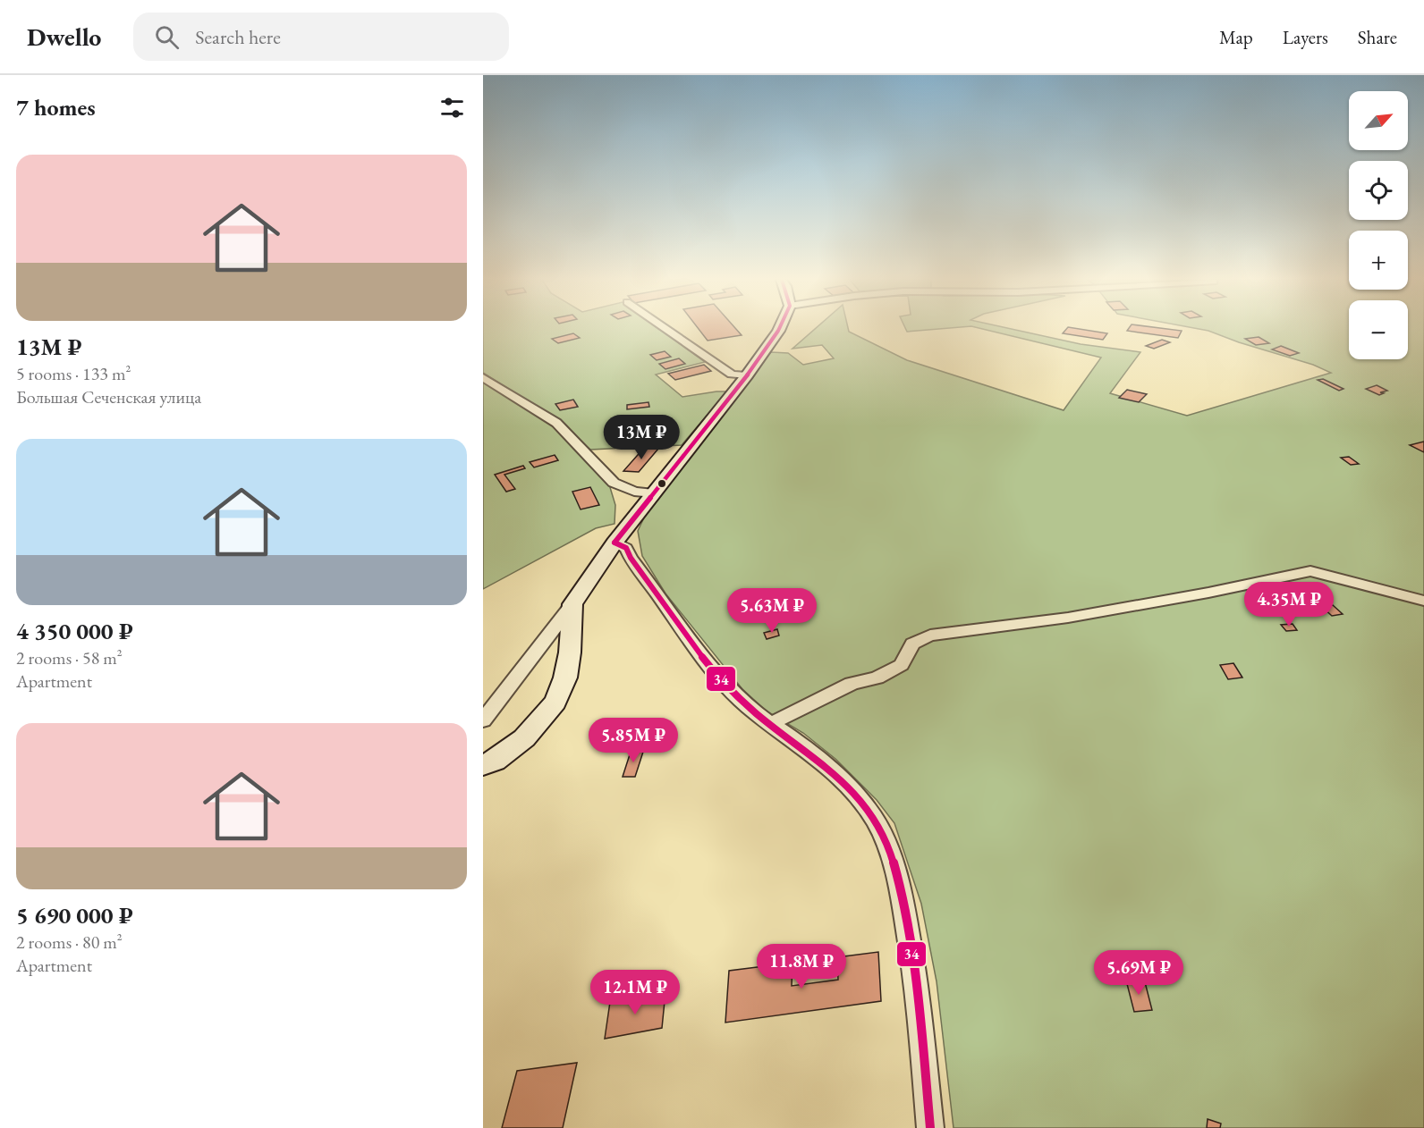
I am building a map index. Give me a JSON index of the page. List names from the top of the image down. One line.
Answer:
{"lines":["transit line 34"],"north":"top right","page":{"header":"Dwello","search":"Search here","nav":["Map","Layers","Share"],"heading":"7 homes","map_buttons":["+","−"],"list":[{"name":"13M ₽","note":"5 rooms · 133 m² · Большая Сеченская улица"},{"name":"4 350 000 ₽","note":"2 rooms · 58 m² · Apartment"},{"name":"5 690 000 ₽","note":"2 rooms · 80 m² · Apartment"}],"price":["13M ₽","4.35M ₽","5.63M ₽","5.85M ₽","11.8M ₽","5.69M ₽","12.1M ₽"]}}
